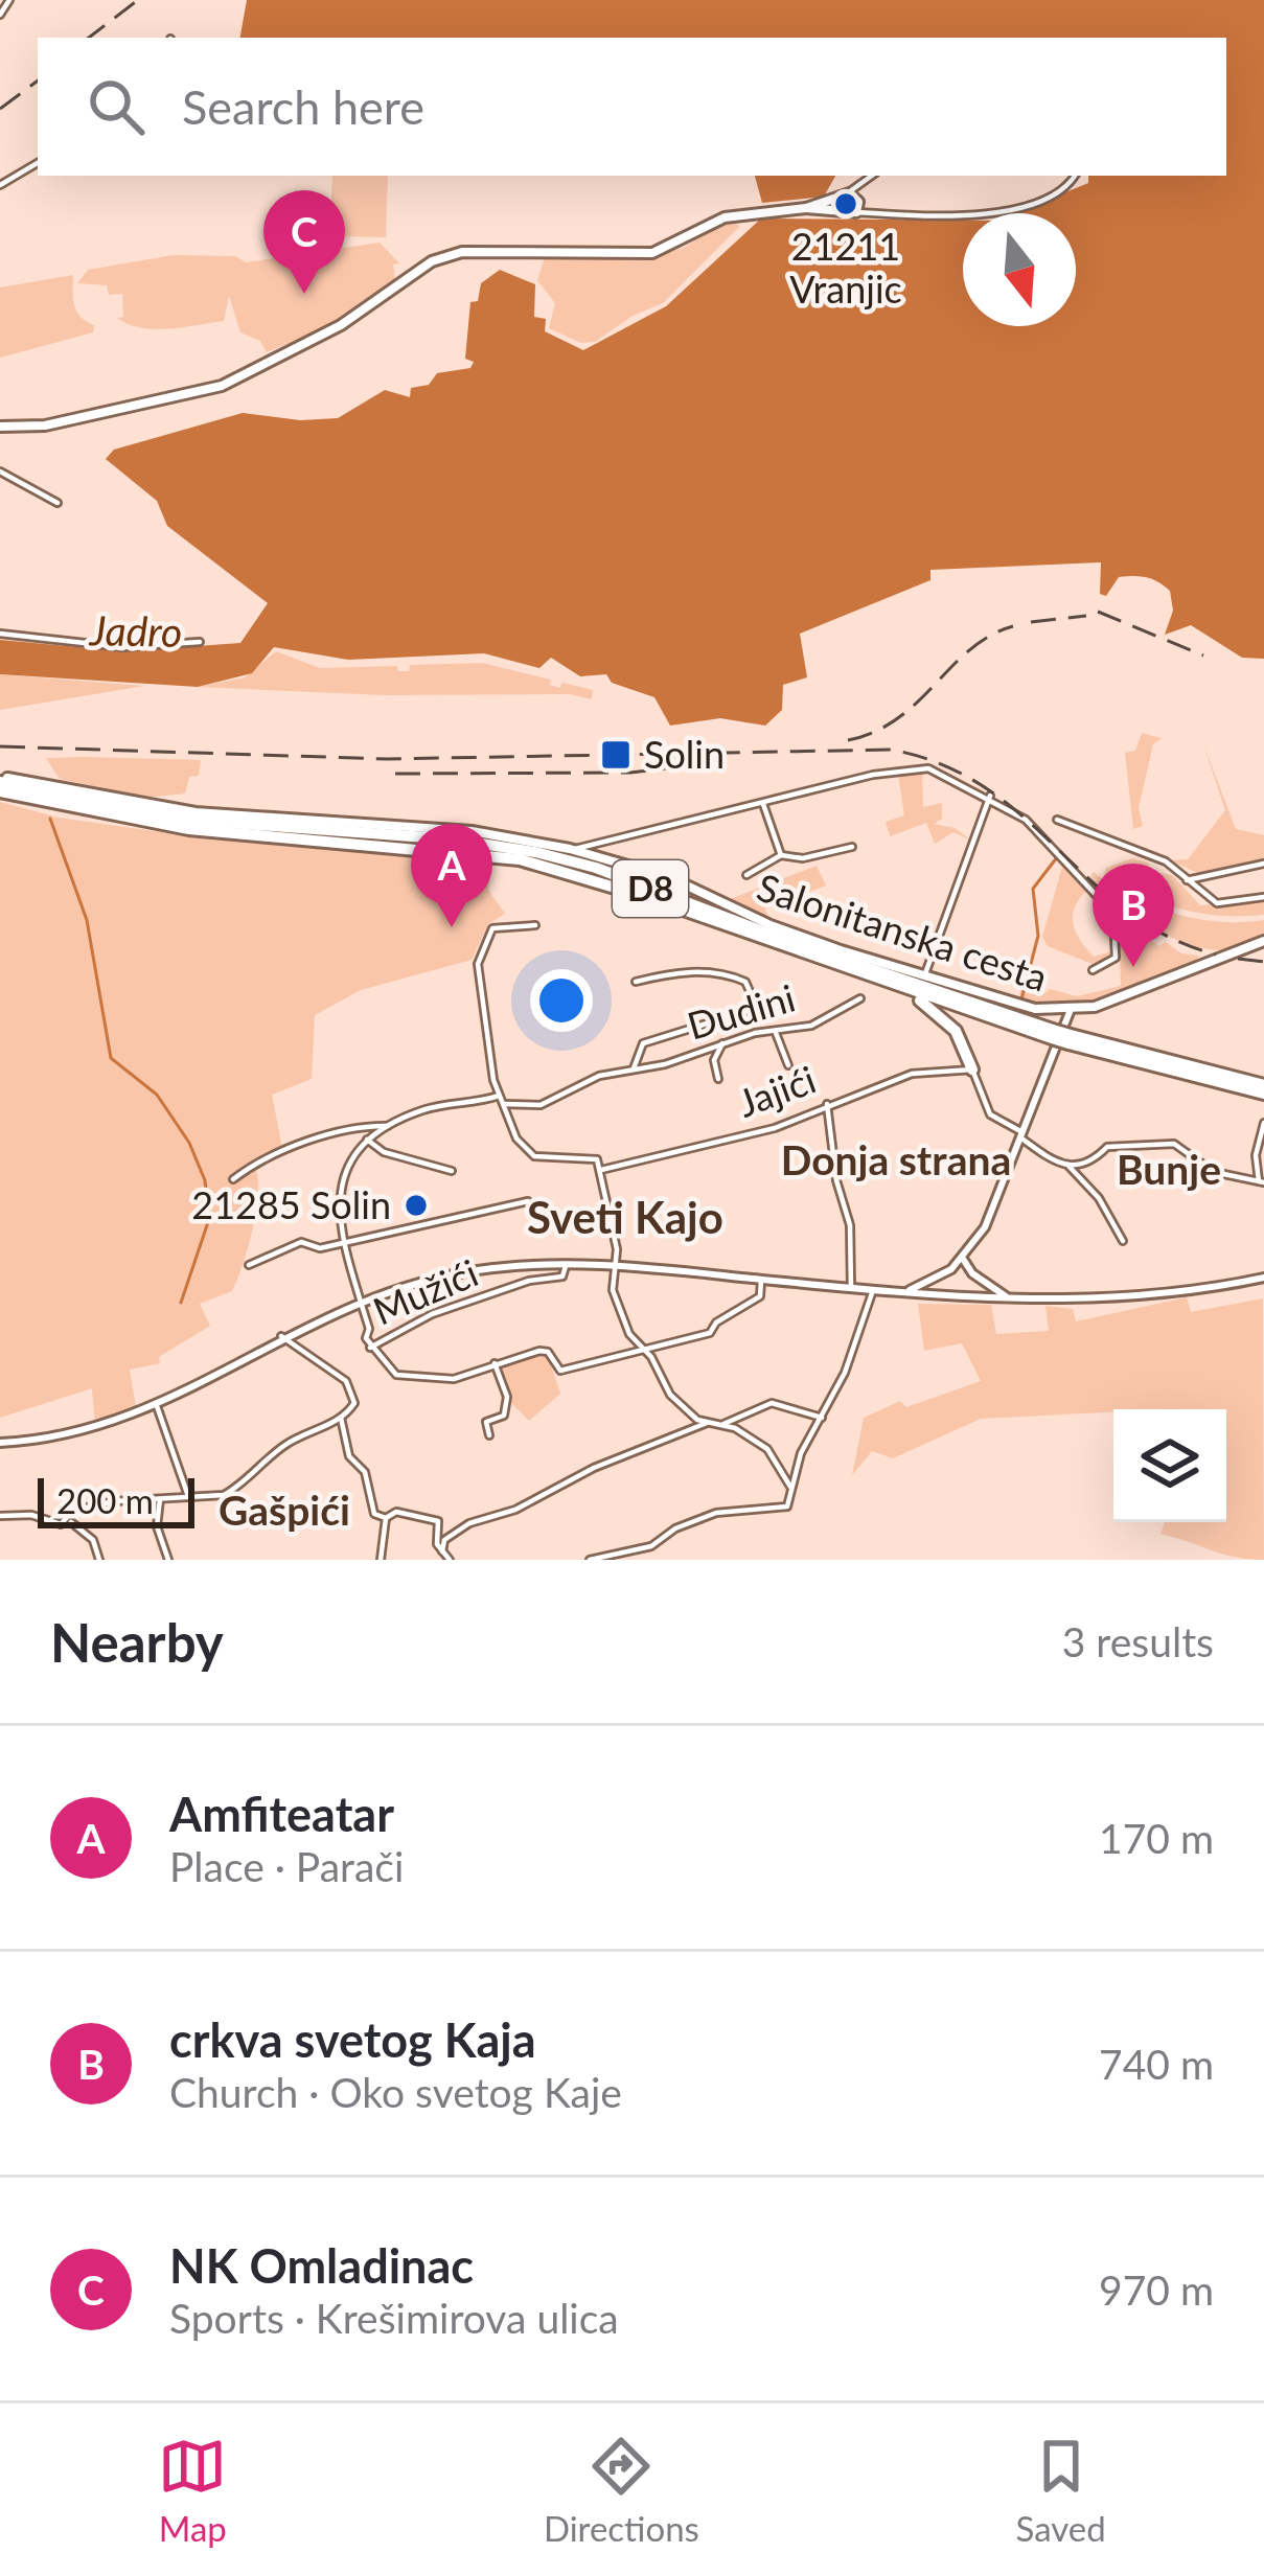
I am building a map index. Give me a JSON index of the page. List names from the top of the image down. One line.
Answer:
{"streets":{"highway":["D8"],"main road":["Salonitanska cesta"],"street":["Dudini","Jajići","Mužići"]},"crossings":[["D8","Salonitanska cesta"]],"districts":["Donja strana","Bunje","Sveti Kajo","Gašpići"],"water":["Jadro"],"places":{"other":["21211 Vranjic","21285 Solin"],"transit":["Solin"]},"scale_bar":"200 m","north":"bottom","page":{"search":"Search here","pins":["C","A","B"],"scale":"200 m","heading":["Nearby","3 results"],"list":[{"mark":"A","name":"Amfiteatar","note":"Place · Parači","value":"170 m"},{"mark":"B","name":"crkva svetog Kaja","note":"Church · Oko svetog Kaje","value":"740 m"},{"mark":"C","name":"NK Omladinac","note":"Sports · Krešimirova ulica","value":"970 m"}],"nav":["Map","Directions","Saved"]}}
